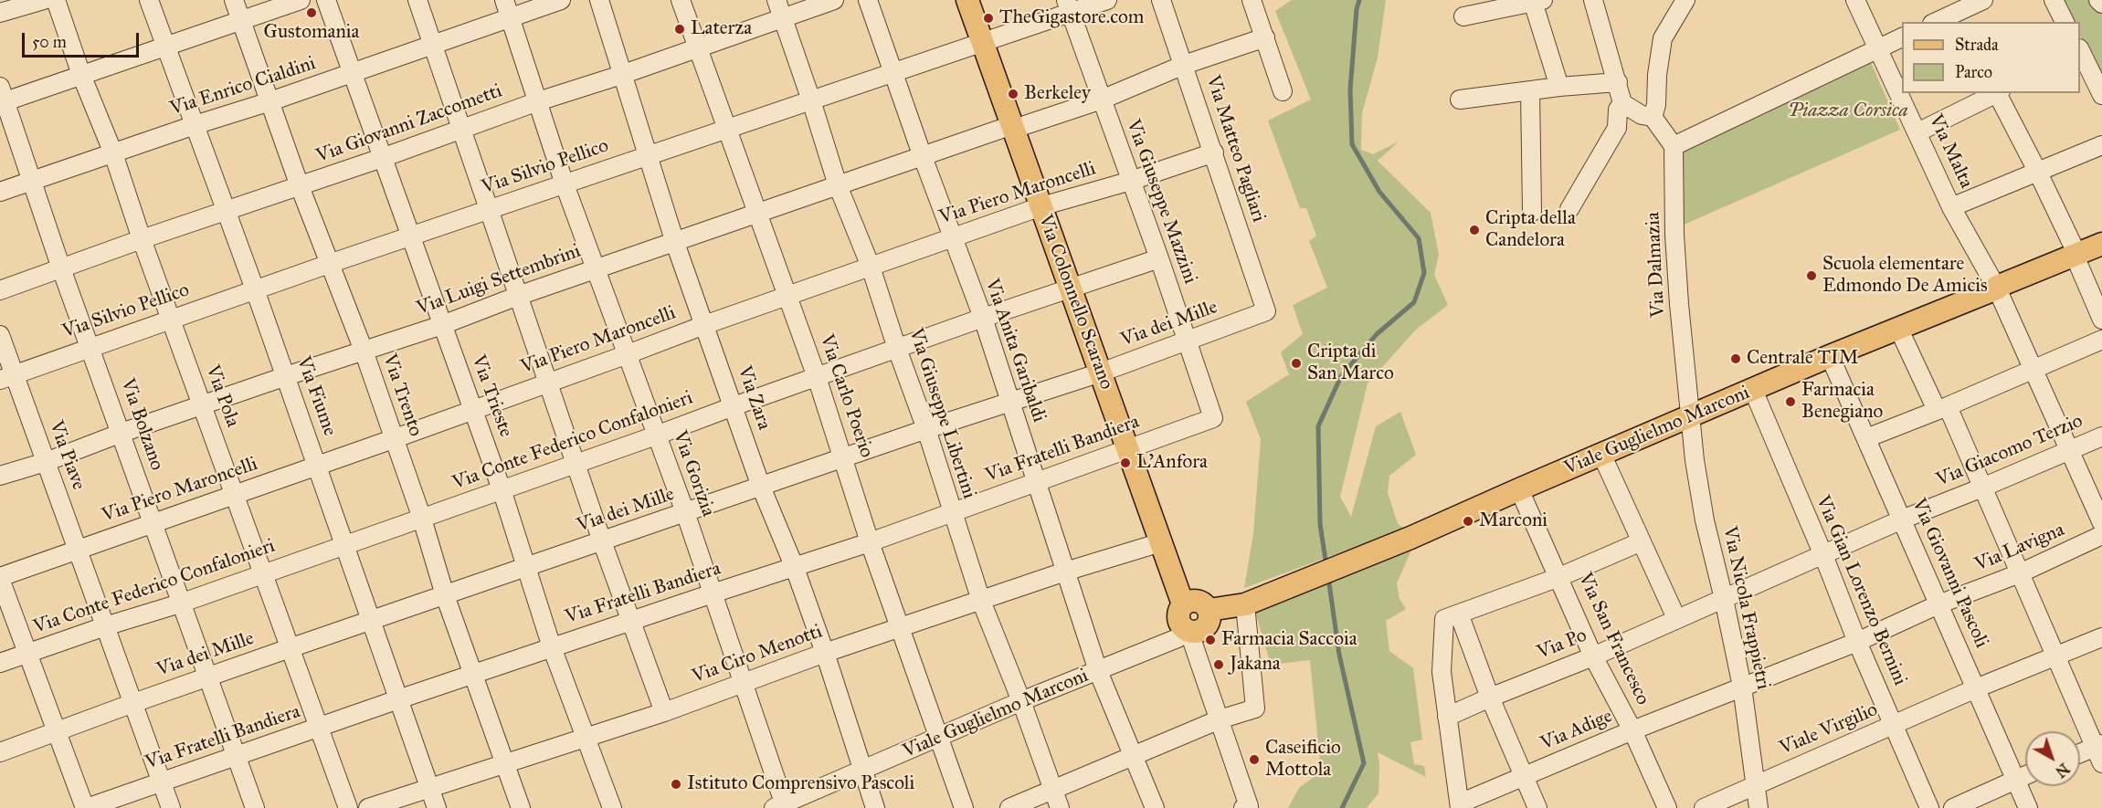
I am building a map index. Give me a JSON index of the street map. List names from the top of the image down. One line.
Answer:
{"streets":{"main road":["Via Colonnello Scarano","Viale Guglielmo Marconi"],"street":["Via Enrico Cialdini","Via Giovanni Zaccometti","Via Matteo Pagliari","Via Malta","Via Silvio Pellico","Via Piero Maroncelli","Via Giuseppe Mazzini","Via Dalmazia","Via Luigi Settembrini","Via dei Mille","Via Anita Garibaldi","Via Trento","Via Pola","Via Fiume","Via Trieste","Via Carlo Poerio","Via Zara","Via Giuseppe Libertini","Via Bolzano","Via Conte Federico Confalonieri","Via Fratelli Bandiera","Via Giacomo Terzio","Via Piave","Via Gorizia","Via Lavigna","Via Giovanni Pascoli","Via Gian Lorenzo Bernini","Via Nicola Frappietri","Via San Francesco","Via Po","Via Ciro Menotti","Viale Virgilio","Via Adige"]},"crossings":[["Via Enrico Cialdini","Via Trento"],["Via Enrico Cialdini","Via Pola"],["Via Enrico Cialdini","Via Fiume"],["Via Enrico Cialdini","Via Trieste"],["Via Enrico Cialdini","Via Bolzano"],["Via Enrico Cialdini","Via Gorizia"],["Via Giovanni Zaccometti","Via Trento"],["Via Giovanni Zaccometti","Via Pola"],["Via Giovanni Zaccometti","Via Fiume"],["Via Giovanni Zaccometti","Via Trieste"],["Via Giovanni Zaccometti","Via Carlo Poerio"],["Via Giovanni Zaccometti","Via Zara"],["Via Giovanni Zaccometti","Via Giuseppe Libertini"],["Via Giovanni Zaccometti","Via Bolzano"],["Via Giovanni Zaccometti","Via Gorizia"],["Via Matteo Pagliari","Via Piero Maroncelli"],["Via Matteo Pagliari","Via Luigi Settembrini"],["Via Matteo Pagliari","Via dei Mille"],["Via Malta","Viale Guglielmo Marconi"],["Via Malta","Via Giacomo Terzio"],["Via Silvio Pellico","Via Giuseppe Mazzini"],["Via Silvio Pellico","Via Colonnello Scarano"],["Via Silvio Pellico","Via Anita Garibaldi"],["Via Silvio Pellico","Via Trento"],["Via Silvio Pellico","Via Pola"],["Via Silvio Pellico","Via Fiume"],["Via Silvio Pellico","Via Trieste"],["Via Silvio Pellico","Via Carlo Poerio"],["Via Silvio Pellico","Via Zara"],["Via Silvio Pellico","Via Giuseppe Libertini"],["Via Silvio Pellico","Via Bolzano"],["Via Silvio Pellico","Via Piave"],["Via Silvio Pellico","Via Gorizia"],["Via Piero Maroncelli","Via Giuseppe Mazzini"],["Via Piero Maroncelli","Via Colonnello Scarano"],["Via Piero Maroncelli","Via Anita Garibaldi"],["Via Piero Maroncelli","Via Trento"],["Via Piero Maroncelli","Via Pola"],["Via Piero Maroncelli","Via Fiume"],["Via Piero Maroncelli","Via Trieste"],["Via Piero Maroncelli","Via Carlo Poerio"],["Via Piero Maroncelli","Via Zara"],["Via Piero Maroncelli","Via Giuseppe Libertini"],["Via Piero Maroncelli","Via Bolzano"],["Via Piero Maroncelli","Via Piave"],["Via Piero Maroncelli","Via Gorizia"],["Via Giuseppe Mazzini","Via Luigi Settembrini"],["Via Giuseppe Mazzini","Via dei Mille"],["Via Giuseppe Mazzini","Via Conte Federico Confalonieri"],["Via Giuseppe Mazzini","Via Fratelli Bandiera"],["Via Dalmazia","Viale Guglielmo Marconi"],["Via Dalmazia","Via Nicola Frappietri"],["Via Luigi Settembrini","Via Colonnello Scarano"],["Via Luigi Settembrini","Via Anita Garibaldi"],["Via Luigi Settembrini","Via Trento"],["Via Luigi Settembrini","Via Pola"],["Via Luigi Settembrini","Via Fiume"],["Via Luigi Settembrini","Via Trieste"],["Via Luigi Settembrini","Via Carlo Poerio"],["Via Luigi Settembrini","Via Zara"],["Via Luigi Settembrini","Via Giuseppe Libertini"],["Via Luigi Settembrini","Via Bolzano"],["Via Luigi Settembrini","Via Piave"],["Via Luigi Settembrini","Via Gorizia"],["Via Colonnello Scarano","Via dei Mille"],["Via Colonnello Scarano","Viale Guglielmo Marconi"],["Via Colonnello Scarano","Via Conte Federico Confalonieri"],["Via Colonnello Scarano","Via Fratelli Bandiera"],["Via Colonnello Scarano","Via Ciro Menotti"],["Via dei Mille","Via Anita Garibaldi"],["Via dei Mille","Via Trento"],["Via dei Mille","Via Pola"],["Via dei Mille","Via Fiume"],["Via dei Mille","Via Trieste"],["Via dei Mille","Via Carlo Poerio"],["Via dei Mille","Via Zara"],["Via dei Mille","Via Giuseppe Libertini"],["Via dei Mille","Via Bolzano"],["Via dei Mille","Via Piave"],["Via dei Mille","Via Gorizia"],["Via Anita Garibaldi","Viale Guglielmo Marconi"],["Via Anita Garibaldi","Via Conte Federico Confalonieri"],["Via Anita Garibaldi","Via Fratelli Bandiera"],["Via Anita Garibaldi","Via Ciro Menotti"],["Via Trento","Via Conte Federico Confalonieri"],["Via Trento","Via Fratelli Bandiera"],["Via Trento","Via Ciro Menotti"],["Via Pola","Via Conte Federico Confalonieri"],["Via Pola","Via Fratelli Bandiera"],["Via Fiume","Via Conte Federico Confalonieri"],["Via Fiume","Via Fratelli Bandiera"],["Via Fiume","Via Ciro Menotti"],["Via Trieste","Via Conte Federico Confalonieri"],["Via Trieste","Via Fratelli Bandiera"],["Via Trieste","Via Ciro Menotti"],["Via Carlo Poerio","Viale Guglielmo Marconi"],["Via Carlo Poerio","Via Conte Federico Confalonieri"],["Via Carlo Poerio","Via Fratelli Bandiera"],["Via Carlo Poerio","Via Ciro Menotti"],["Via Zara","Viale Guglielmo Marconi"],["Via Zara","Via Conte Federico Confalonieri"],["Via Zara","Via Fratelli Bandiera"],["Via Zara","Via Ciro Menotti"],["Via Giuseppe Libertini","Viale Guglielmo Marconi"],["Via Giuseppe Libertini","Via Conte Federico Confalonieri"],["Via Giuseppe Libertini","Via Fratelli Bandiera"],["Via Giuseppe Libertini","Via Ciro Menotti"],["Via Bolzano","Via Conte Federico Confalonieri"],["Via Bolzano","Via Fratelli Bandiera"],["Viale Guglielmo Marconi","Via Gorizia"],["Viale Guglielmo Marconi","Via Giovanni Pascoli"],["Viale Guglielmo Marconi","Via Gian Lorenzo Bernini"],["Viale Guglielmo Marconi","Via Nicola Frappietri"],["Viale Guglielmo Marconi","Via San Francesco"],["Via Conte Federico Confalonieri","Via Piave"],["Via Conte Federico Confalonieri","Via Gorizia"],["Via Fratelli Bandiera","Via Piave"],["Via Fratelli Bandiera","Via Gorizia"],["Via Giacomo Terzio","Via Giovanni Pascoli"],["Via Giacomo Terzio","Via Gian Lorenzo Bernini"],["Via Giacomo Terzio","Via Nicola Frappietri"],["Via Giacomo Terzio","Via Po"],["Via Gorizia","Via Ciro Menotti"],["Via Lavigna","Via Giovanni Pascoli"],["Via Lavigna","Via Gian Lorenzo Bernini"],["Via Lavigna","Via Nicola Frappietri"],["Via Lavigna","Via Adige"],["Via Giovanni Pascoli","Viale Virgilio"],["Via Gian Lorenzo Bernini","Viale Virgilio"],["Via Nicola Frappietri","Via Po"],["Via Nicola Frappietri","Viale Virgilio"],["Via Nicola Frappietri","Via Adige"],["Via San Francesco","Via Po"],["Via San Francesco","Via Adige"]],"parks":["Piazza Corsica"],"places":["Gustomania","TheGigastore.com","Laterza","Berkeley","Cripta della Candelora","Scuola elementare Edmondo De Amicis","Centrale TIM","Cripta di San Marco","Farmacia Benegiano","L'Anfora","Marconi","Farmacia Saccoia","Jakana","Caseificio Mottola","Istituto Comprensivo Pascoli"],"legend":["Strada","Parco"],"scale_bar":"50 m","north":"bottom right"}
